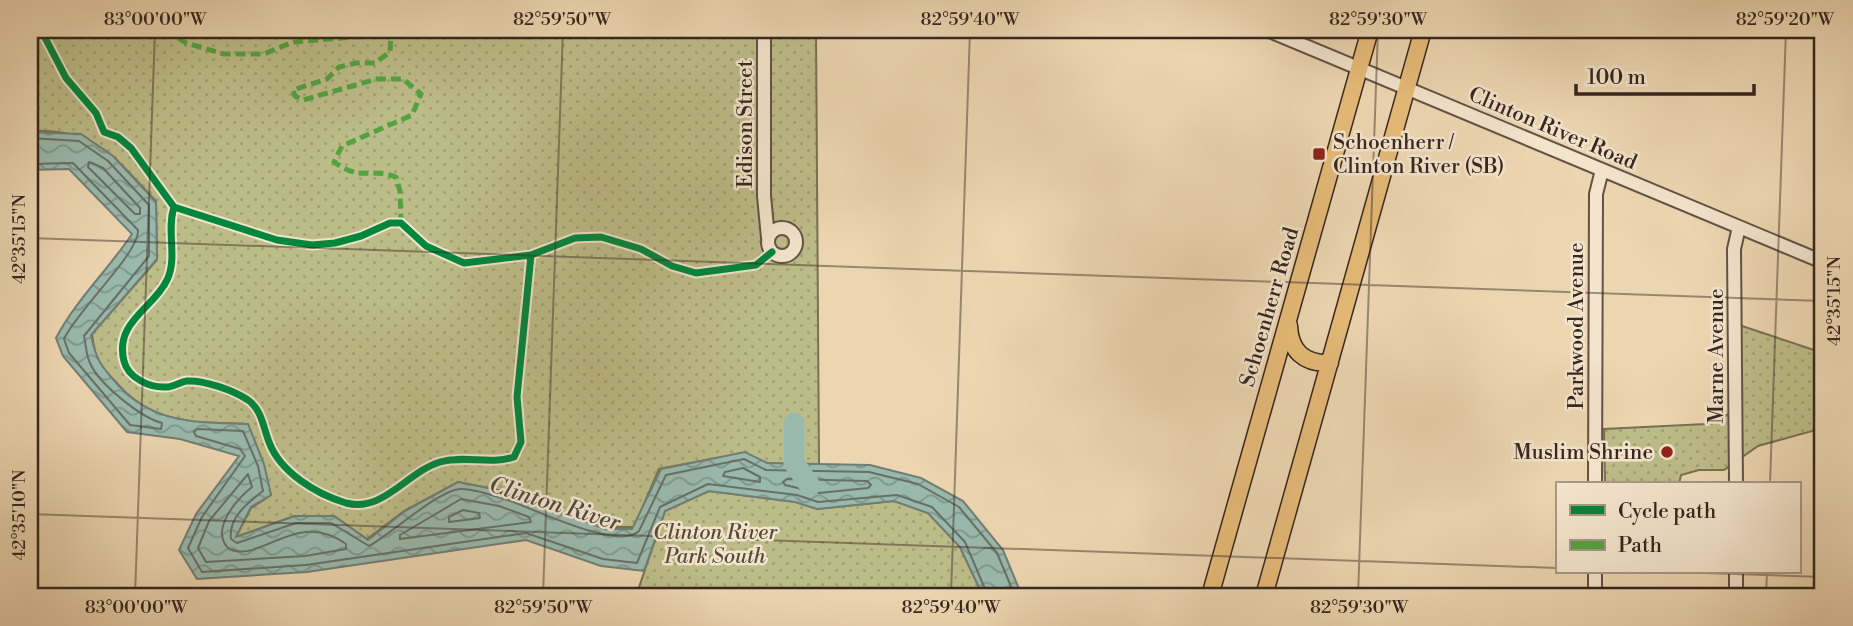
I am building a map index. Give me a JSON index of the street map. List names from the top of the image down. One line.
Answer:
{"streets":{"main road":["Schoenherr Road"],"street":["Edison Street","Clinton River Road","Parkwood Avenue","Marne Avenue"]},"crossings":[["Clinton River Road","Schoenherr Road"],["Clinton River Road","Parkwood Avenue"],["Clinton River Road","Marne Avenue"]],"water":["Clinton River"],"parks":["Clinton River Park South"],"places":{"transit":["Schoenherr / Clinton River (SB)"],"other":["Muslim Shrine"]},"legend":["Cycle path","Path"],"scale_bar":"100 m","coordinates":["83°00'00\"W","82°59'50\"W","82°59'40\"W","82°59'30\"W","82°59'20\"W","42°35'15\"N","42°35'10\"N"]}
